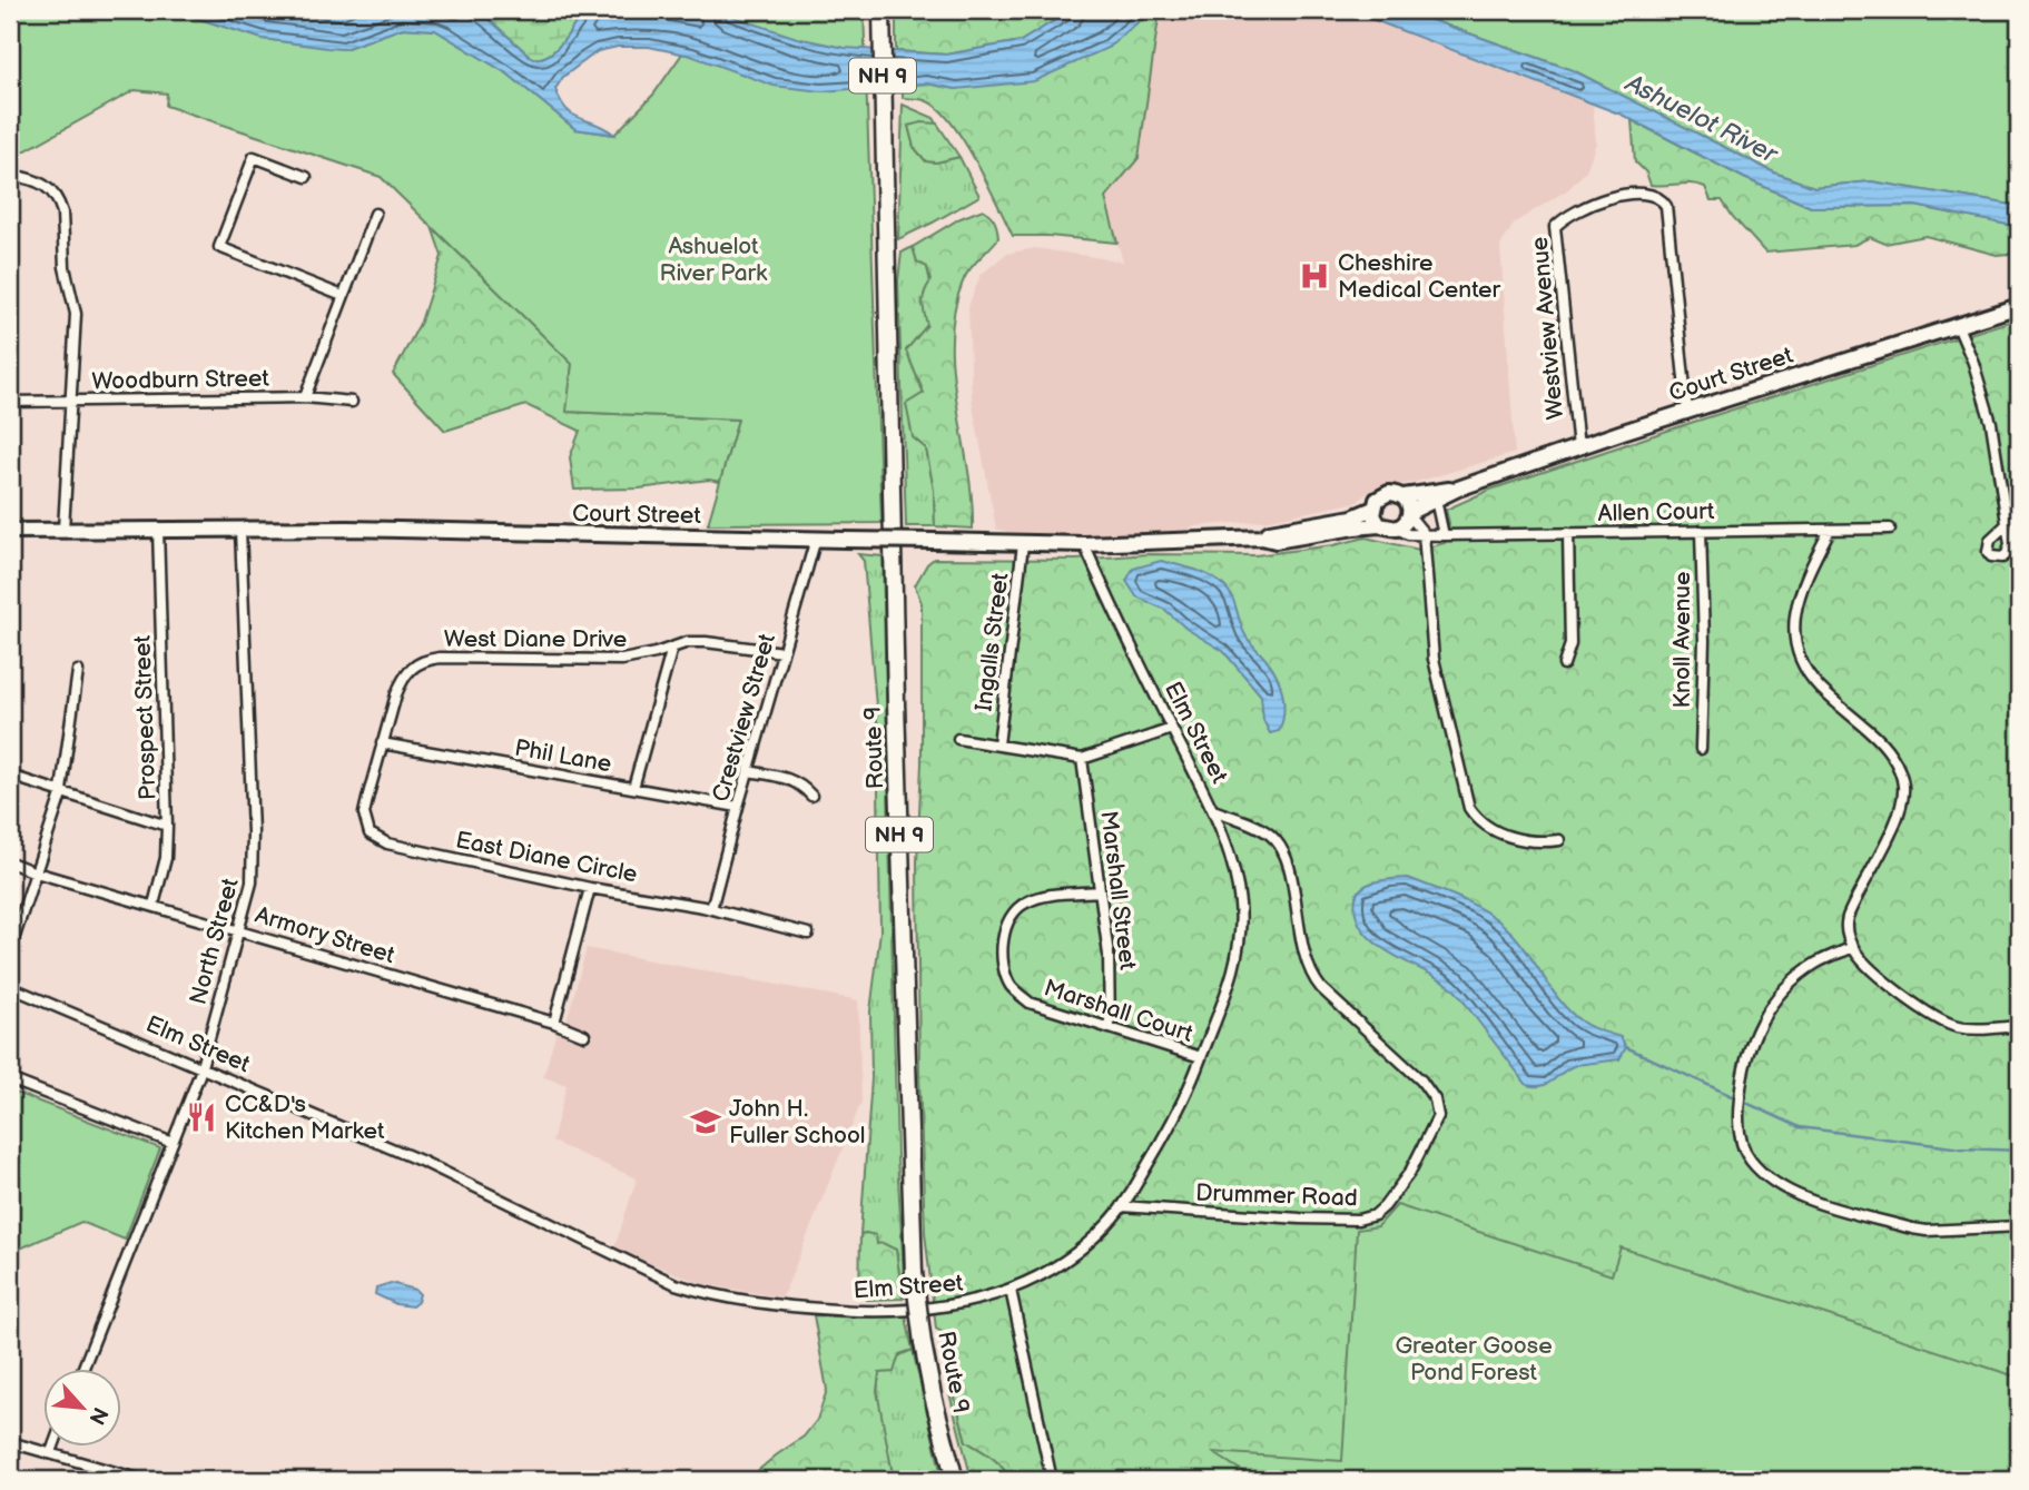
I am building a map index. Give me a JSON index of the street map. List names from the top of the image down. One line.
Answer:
{"streets":{"highway":["NH 9","Route 9"],"main road":["Court Street"],"street":["Westview Avenue","Woodburn Street","Allen Court","West Diane Drive","Knoll Avenue","Ingalls Street","Prospect Street","Crestview Street","Elm Street","Phil Lane","East Diane Circle","Marshall Street","Armory Street","North Street","Marshall Court","Drummer Road"]},"crossings":[["Westview Avenue","Court Street"],["Court Street","Allen Court"],["Court Street","Ingalls Street"],["Court Street","Prospect Street"],["Court Street","Crestview Street"],["Court Street","Elm Street"],["Court Street","North Street"],["Allen Court","Knoll Avenue"],["West Diane Drive","Crestview Street"],["West Diane Drive","Phil Lane"],["West Diane Drive","East Diane Circle"],["Prospect Street","Armory Street"],["Crestview Street","Phil Lane"],["Crestview Street","East Diane Circle"],["Elm Street","North Street"],["Elm Street","Marshall Court"],["Elm Street","Drummer Road"],["Phil Lane","East Diane Circle"],["Marshall Street","Marshall Court"],["Armory Street","North Street"]],"water":["Ashuelot River"],"parks":["Ashuelot River Park","Greater Goose Pond Forest"],"places":{"hospital":["Cheshire Medical Center"],"restaurant":["CC&D's Kitchen Market"],"school or university":["John H. Fuller School"]},"north":"bottom right"}
